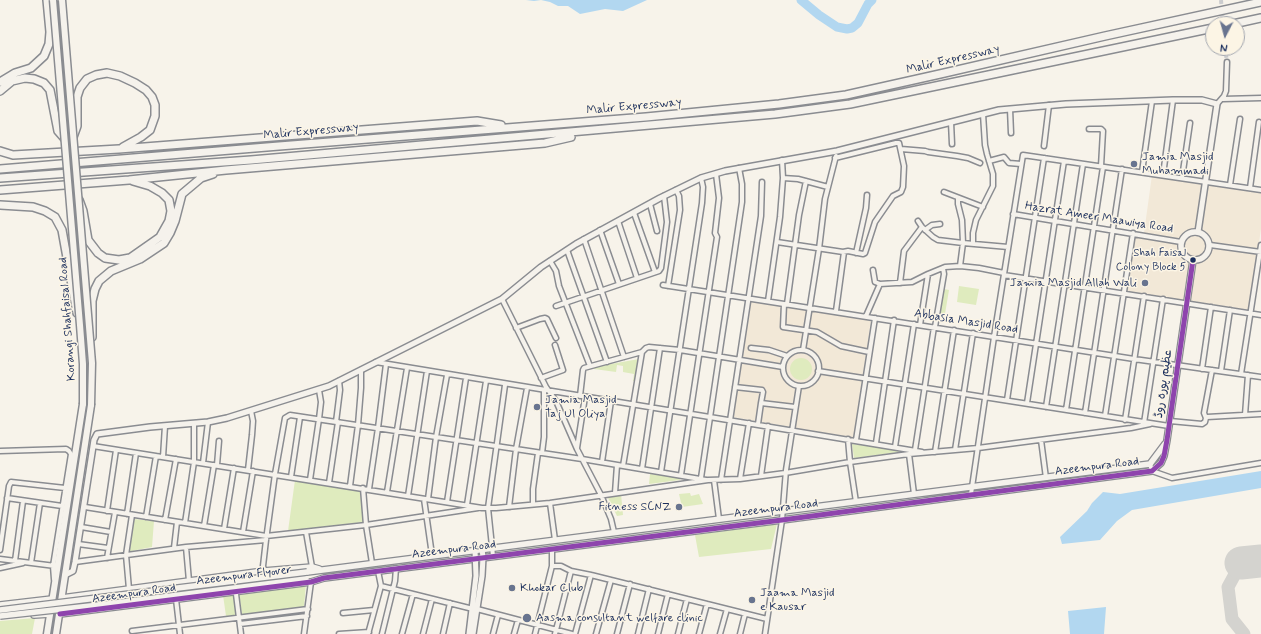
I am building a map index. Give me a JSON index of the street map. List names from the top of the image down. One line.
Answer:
{"streets":{"highway":["Malir Expressway"],"main road":["Korangi Shahfaisal Road","عظیم پورہ روڈ","Azeempura Road","Azeempura Flyover"],"street":["Hazrat Ameer Maawiya Road","Abbasia Masjid Road"]},"crossings":[["Hazrat Ameer Maawiya Road","عظیم پورہ روڈ"],["Korangi Shahfaisal Road","Azeempura Road"],["Abbasia Masjid Road","عظیم پورہ روڈ"],["عظیم پورہ روڈ","Azeempura Road"],["Azeempura Road","Azeempura Flyover"]],"places":["Jamia Masjid Muhammadi","Shah Faisal Colony Block 5","Jamia Masjid Allah Wali","Jamia Masjid Taj Ul Oliya","Fitness SCNZ","Khokar Club","Jaama Masjid e Kausar","Aasma consultant welfare clinic"],"north":"bottom"}
